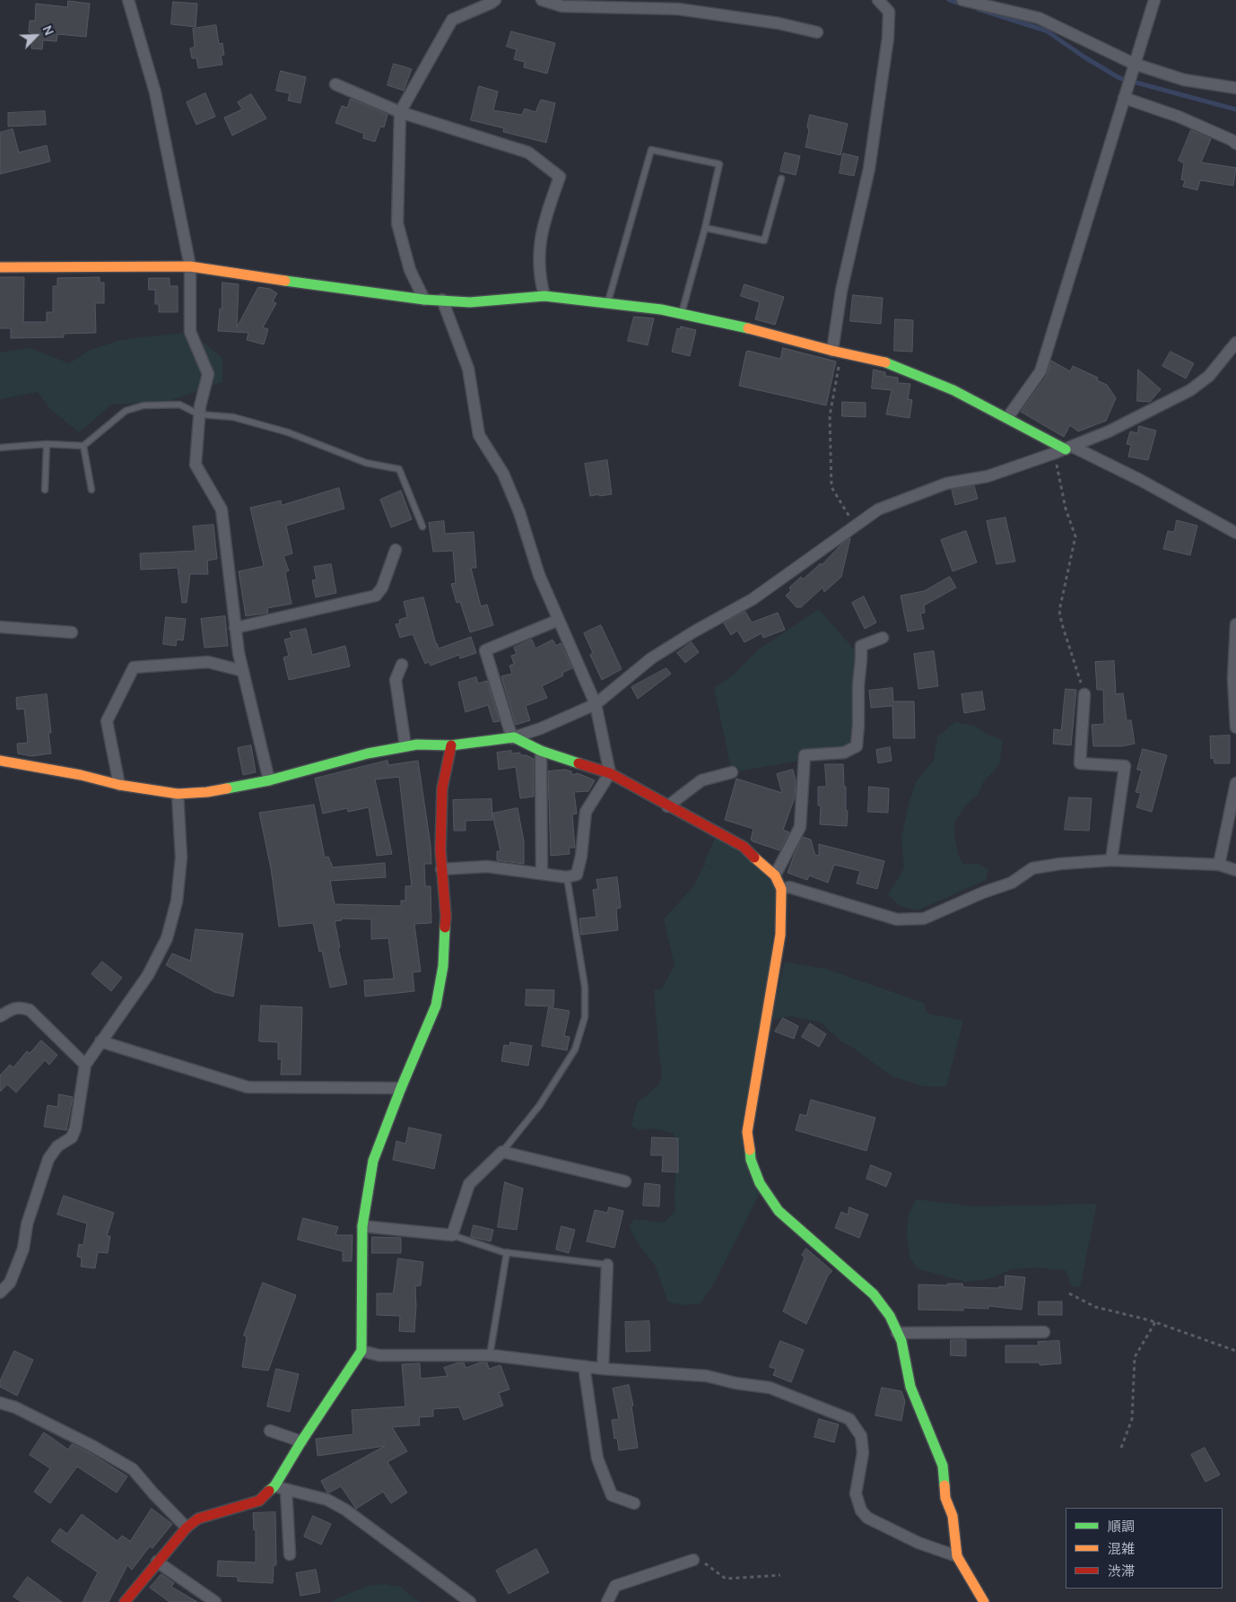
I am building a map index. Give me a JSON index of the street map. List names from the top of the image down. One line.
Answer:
{"legend":["順調","混雑","渋滞"],"north":"top right"}
